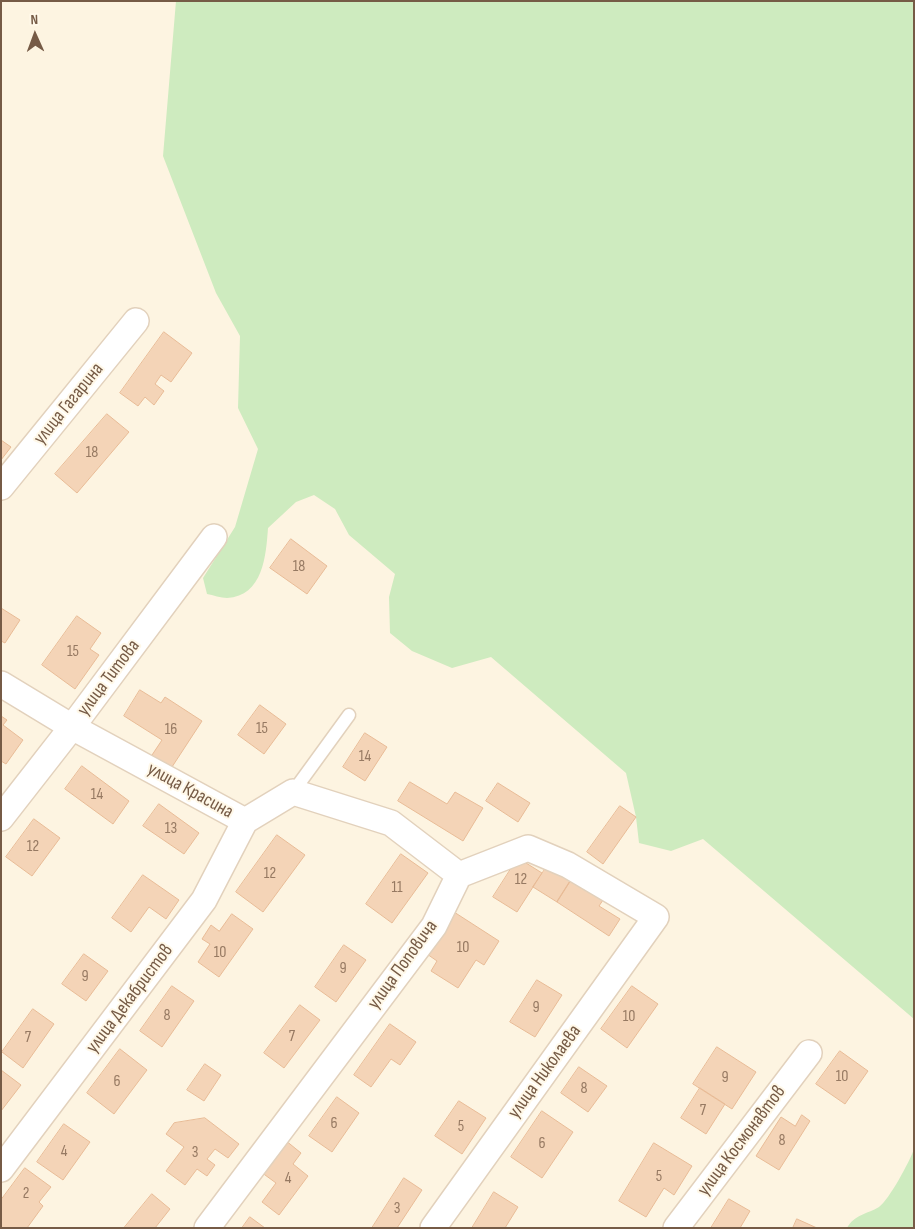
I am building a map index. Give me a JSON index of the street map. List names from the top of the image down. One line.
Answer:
{"streets":{"street":["улица Гагарина","улица Титова","улица Красина","улица Поповича","улица Декабристов","улица Николаева","улица Космонавтов"]},"crossings":[["улица Титова","улица Красина"],["улица Красина","улица Декабристов"],["улица Поповича","улица Николаева"]],"house_numbers":["18","18","15","15","16","14","14","13","12","12","12","11","10","10","9","9","9","8","10","7","7","10","9","6","8","7","6","5","8","6","4","3","5","4","2","3"],"north":"top"}
